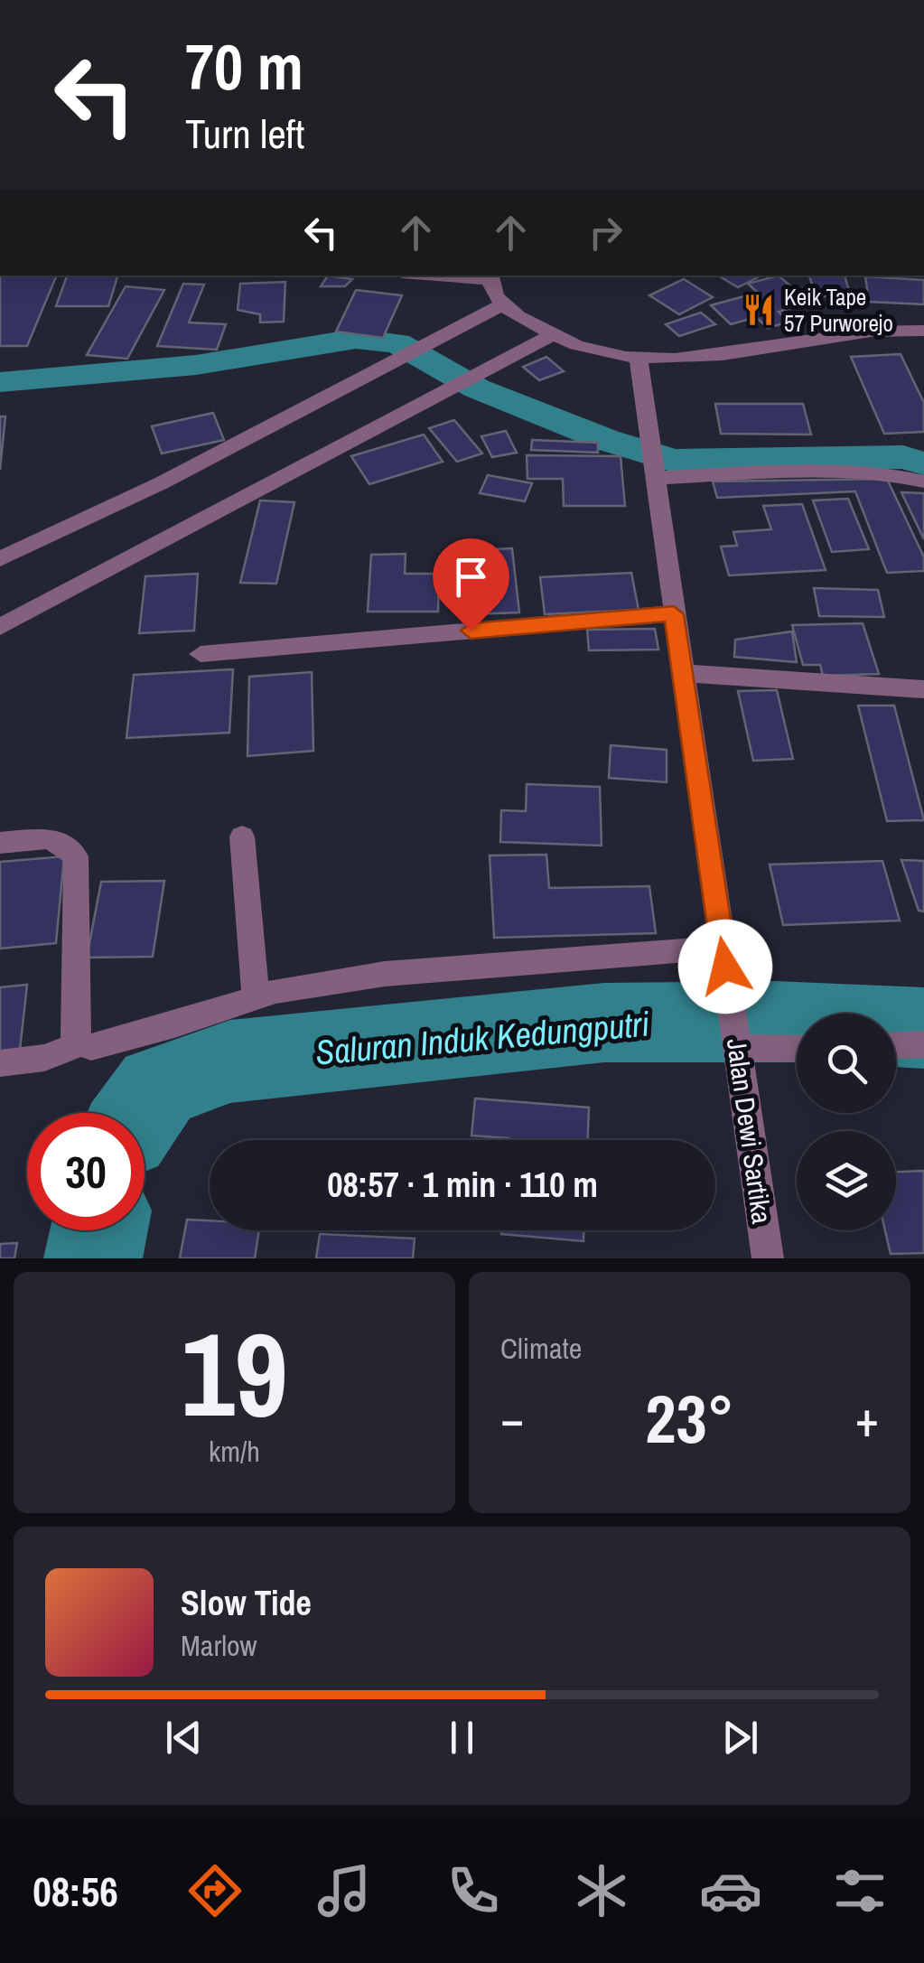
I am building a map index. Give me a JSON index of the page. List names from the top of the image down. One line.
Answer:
{"streets":{"street":["Jalan Dewi Sartika"]},"water":["Saluran Induk Kedungputri"],"places":{"restaurant":["Keik Tape 57 Purworejo"]},"page":{"turn":["70 m","Turn left"],"limit":"30","trip":"08:57 · 1 min · 110 m","tile":[["19","km/h"],"Climate"],"heat":["−","23°","+"],"song":["Slow Tide","Marlow"],"tabs":"08:56"}}
